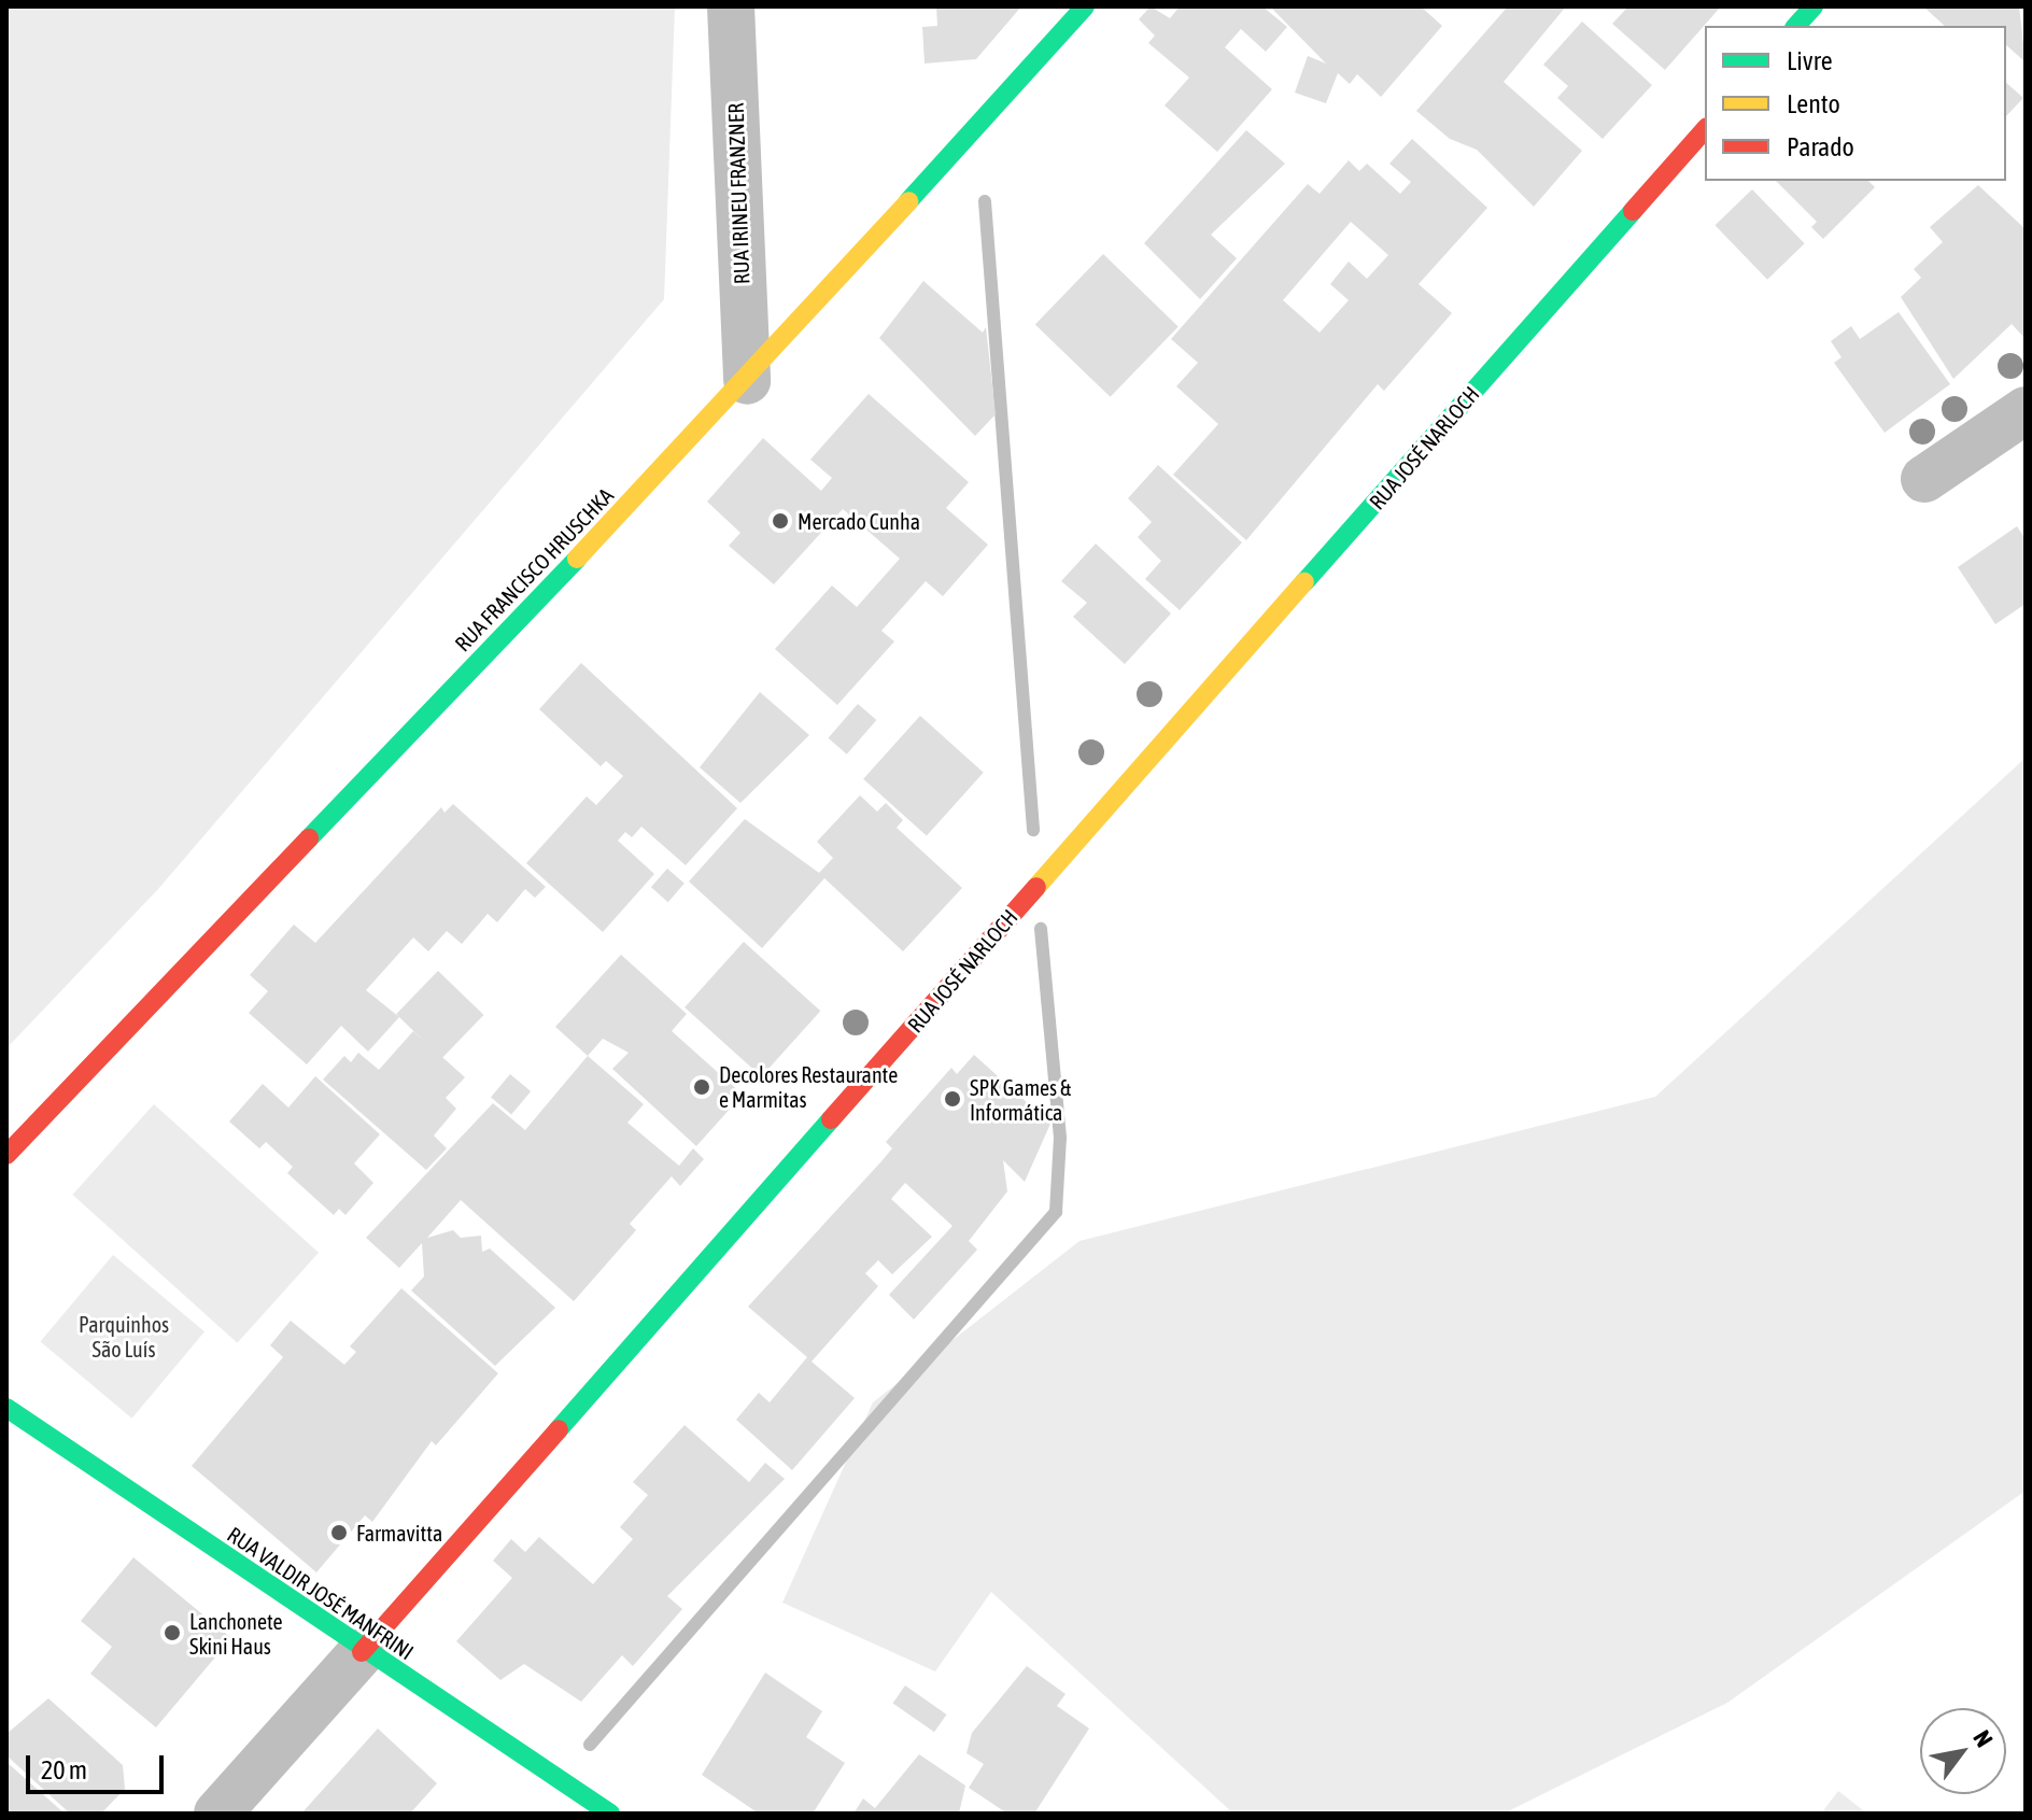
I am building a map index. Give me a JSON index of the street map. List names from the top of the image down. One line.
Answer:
{"streets":{"main road":["RUA JOSÉ NARLOCH","RUA FRANCISCO HRUSCHKA","RUA VALDIR JOSÉ MANFRINI"],"street":["RUA IRINEU FRANZNER"]},"crossings":[["RUA IRINEU FRANZNER","RUA FRANCISCO HRUSCHKA"],["RUA JOSÉ NARLOCH","RUA VALDIR JOSÉ MANFRINI"]],"parks":["Parquinhos São Luís"],"places":["Mercado Cunha","Decolores Restaurante e Marmitas","SPK Games & Informática","Farmavitta","Lanchonete Skini Haus"],"legend":["Livre","Lento","Parado"],"scale_bar":"20 m","north":"top right"}
